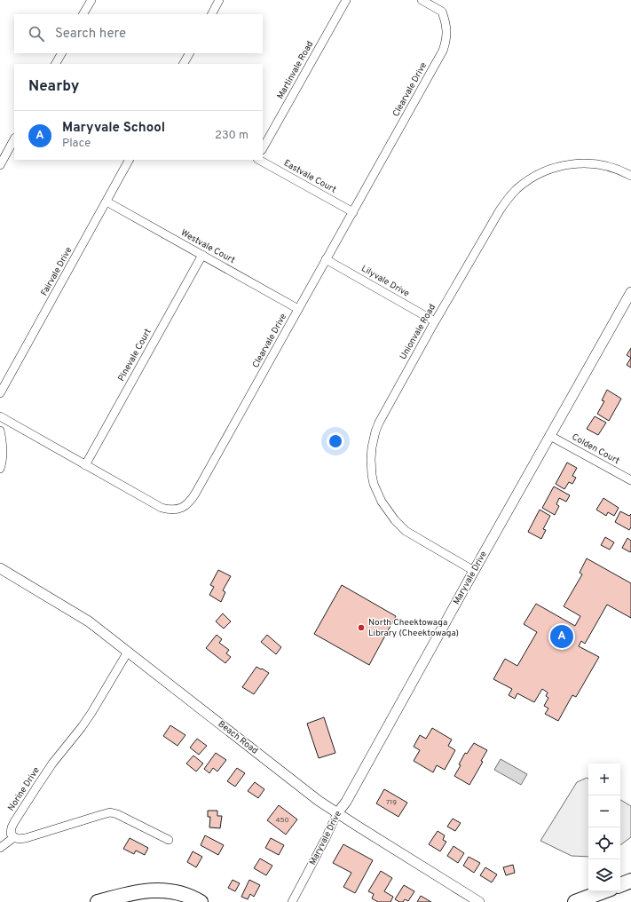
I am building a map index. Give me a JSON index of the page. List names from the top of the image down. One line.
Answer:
{"streets":{"street":["Martinvale Road","Clearvale Drive","Eastvale Court","Westvale Court","Fairvale Drive","Lilyvale Drive","Unionvale Road","Pinevale Court","Colden Court","Maryvale Drive","Beach Road","Norine Drive"]},"crossings":[["Clearvale Drive","Eastvale Court"],["Clearvale Drive","Westvale Court"],["Clearvale Drive","Lilyvale Drive"],["Clearvale Drive","Pinevale Court"],["Westvale Court","Fairvale Drive"],["Westvale Court","Pinevale Court"],["Lilyvale Drive","Unionvale Road"],["Unionvale Road","Maryvale Drive"],["Colden Court","Maryvale Drive"],["Maryvale Drive","Beach Road"],["Beach Road","Norine Drive"]],"places":["North Cheektowaga Library (Cheektowaga)"],"house_numbers":["719","450"],"page":{"search":"Search here","heading":"Nearby","list":[{"mark":"A","name":"Maryvale School","note":"Place","value":"230 m"}],"pins":"A","map_buttons":["+","−"]}}
